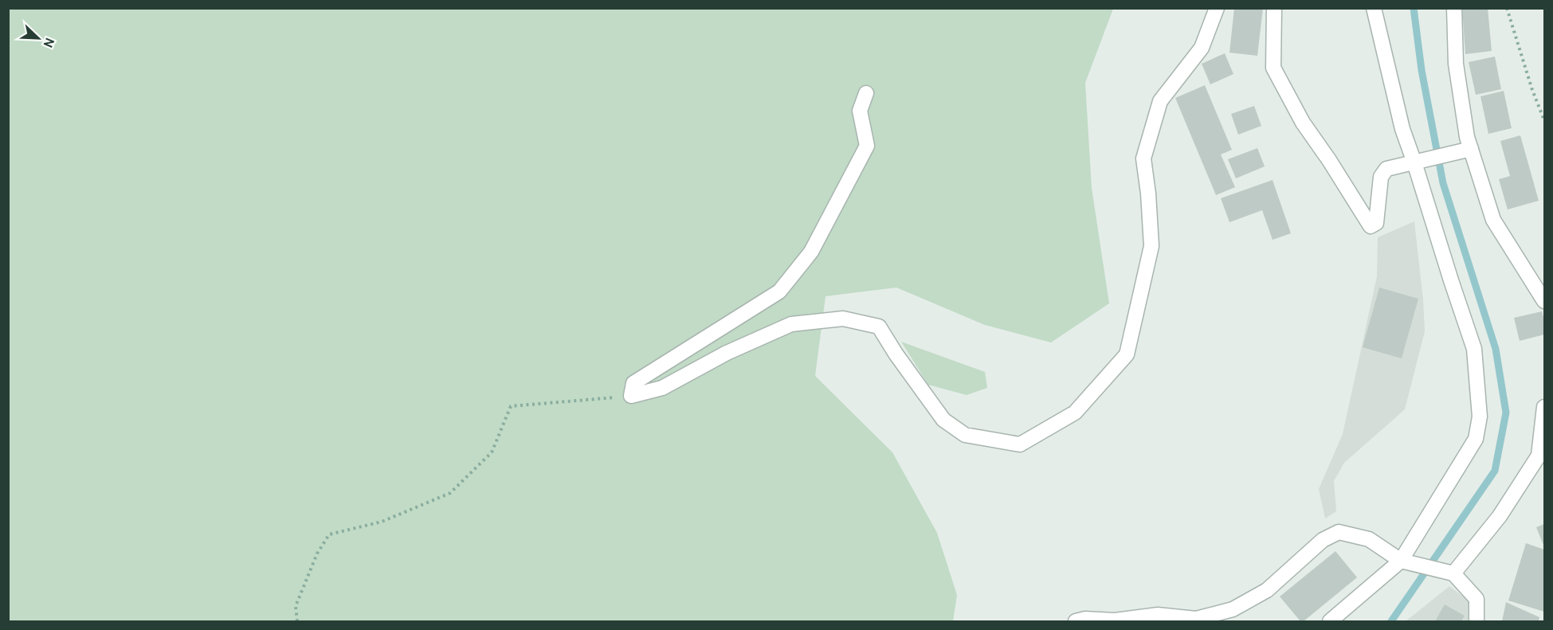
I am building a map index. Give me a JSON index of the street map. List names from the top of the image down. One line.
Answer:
{"north":"bottom right"}
